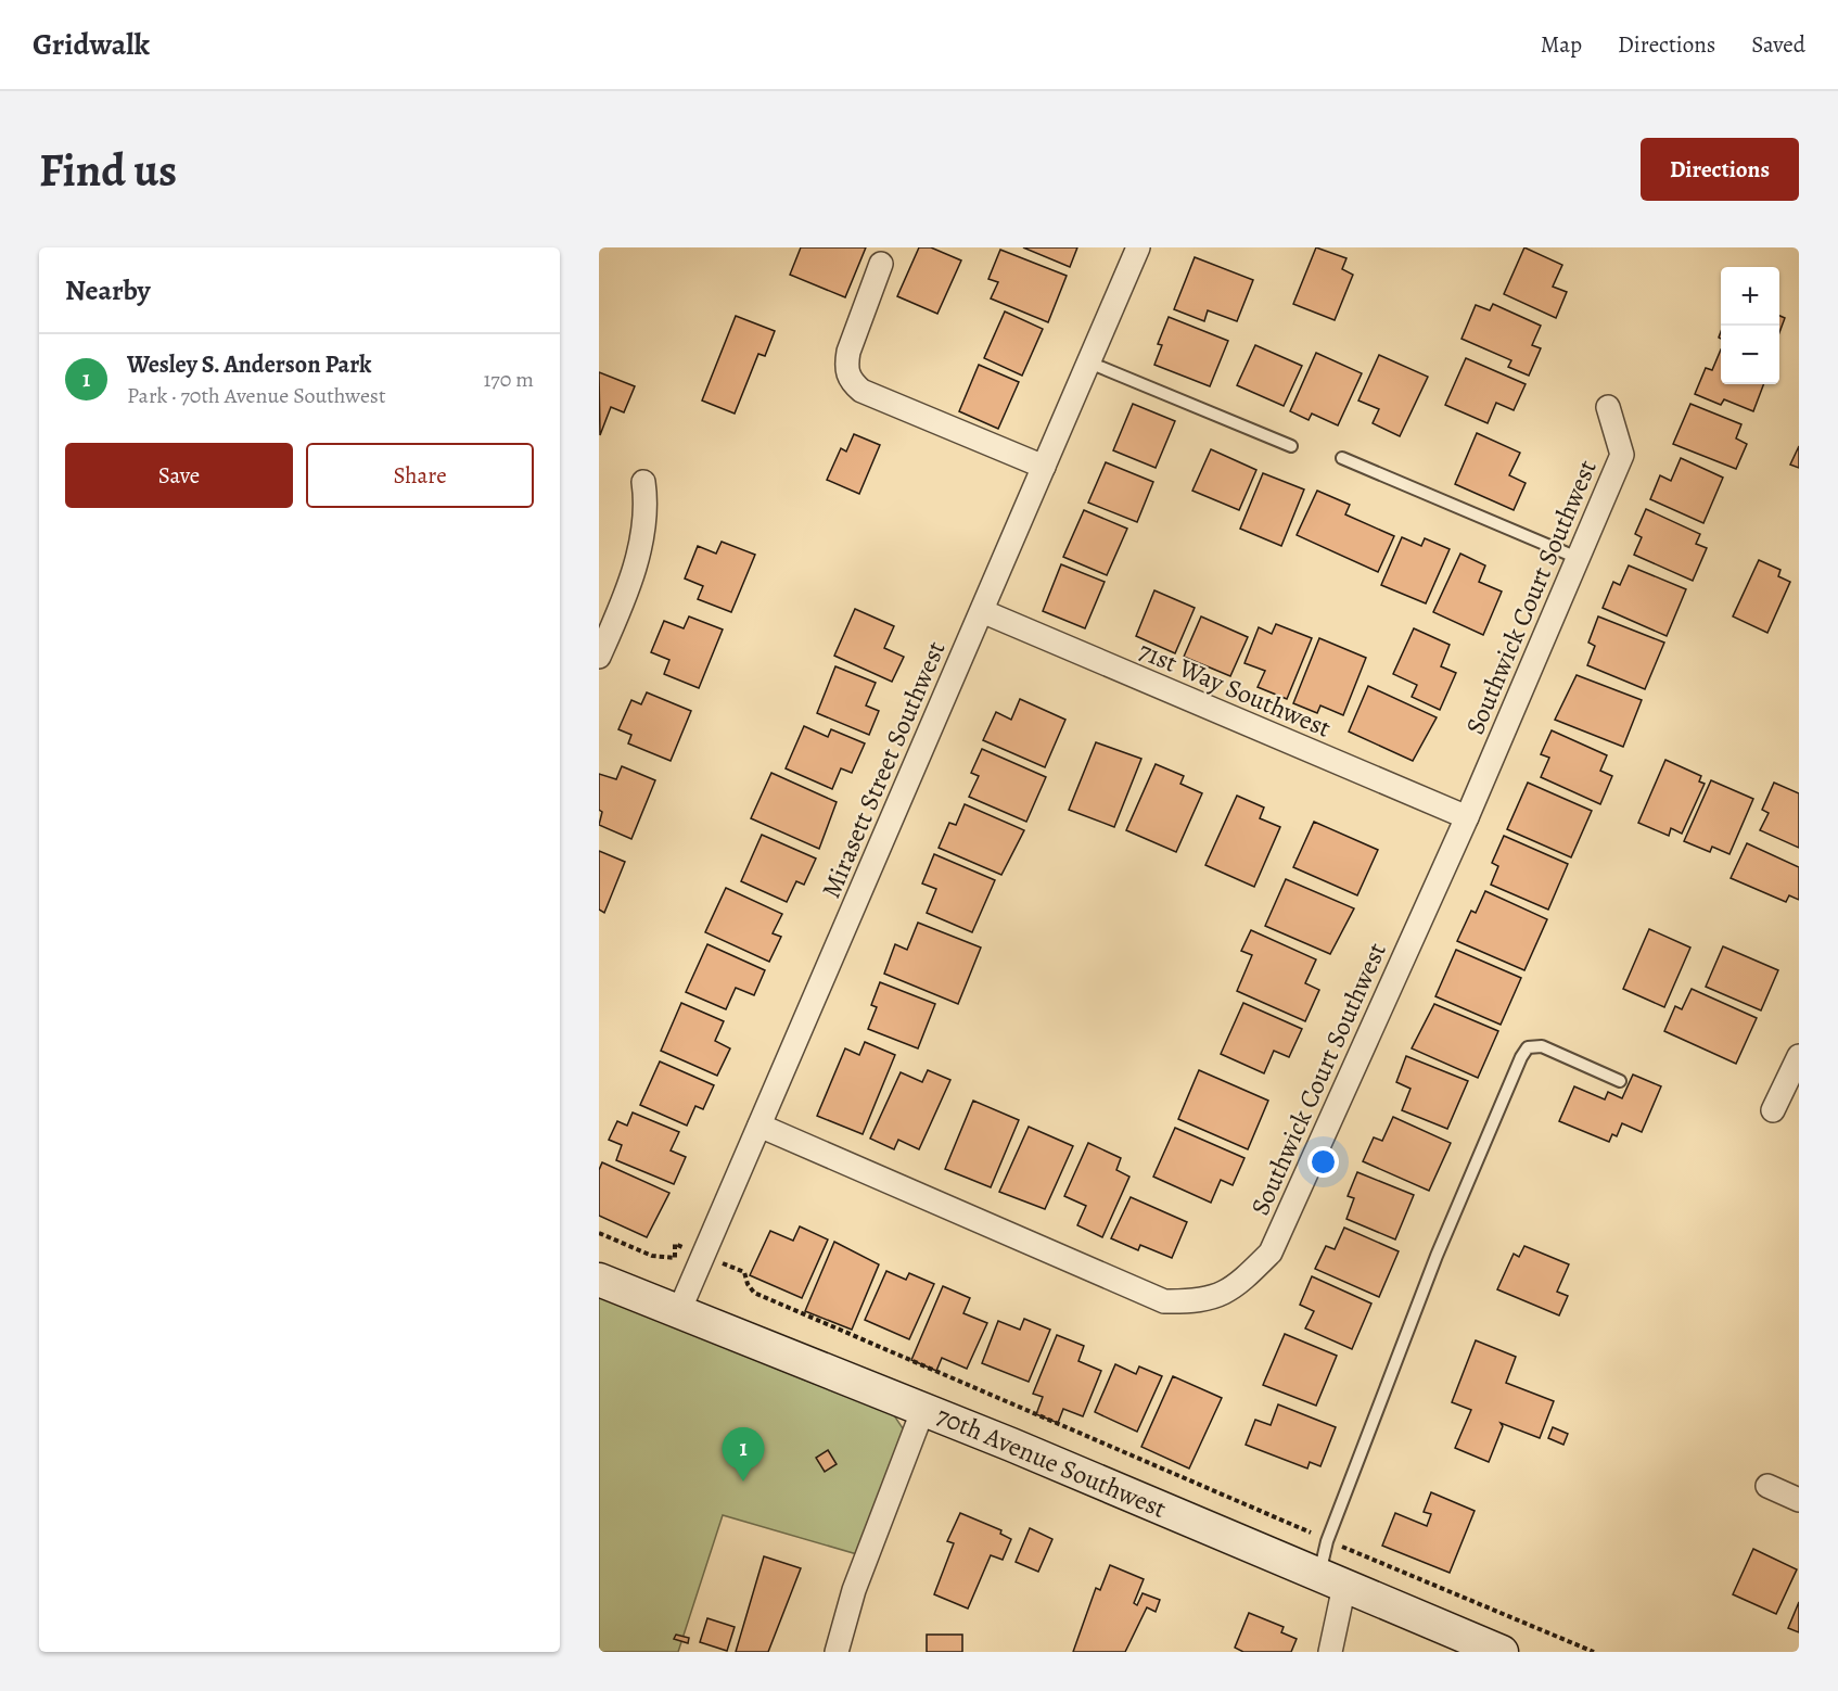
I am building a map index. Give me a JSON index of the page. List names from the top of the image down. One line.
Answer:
{"streets":{"street":["Southwick Court Southwest","71st Way Southwest","Mirasett Street Southwest","70th Avenue Southwest"]},"crossings":[["Southwick Court Southwest","71st Way Southwest"],["Southwick Court Southwest","Mirasett Street Southwest"],["71st Way Southwest","Mirasett Street Southwest"],["Mirasett Street Southwest","70th Avenue Southwest"]],"page":{"header":"Gridwalk","nav":["Map","Directions","Saved"],"buttons":["Directions",["Save","Share"]],"title":"Find us","heading":"Nearby","map_buttons":["+","−"],"list":[{"mark":"1","name":"Wesley S. Anderson Park","note":"Park · 70th Avenue Southwest","value":"170 m"}],"pins":"1"}}
